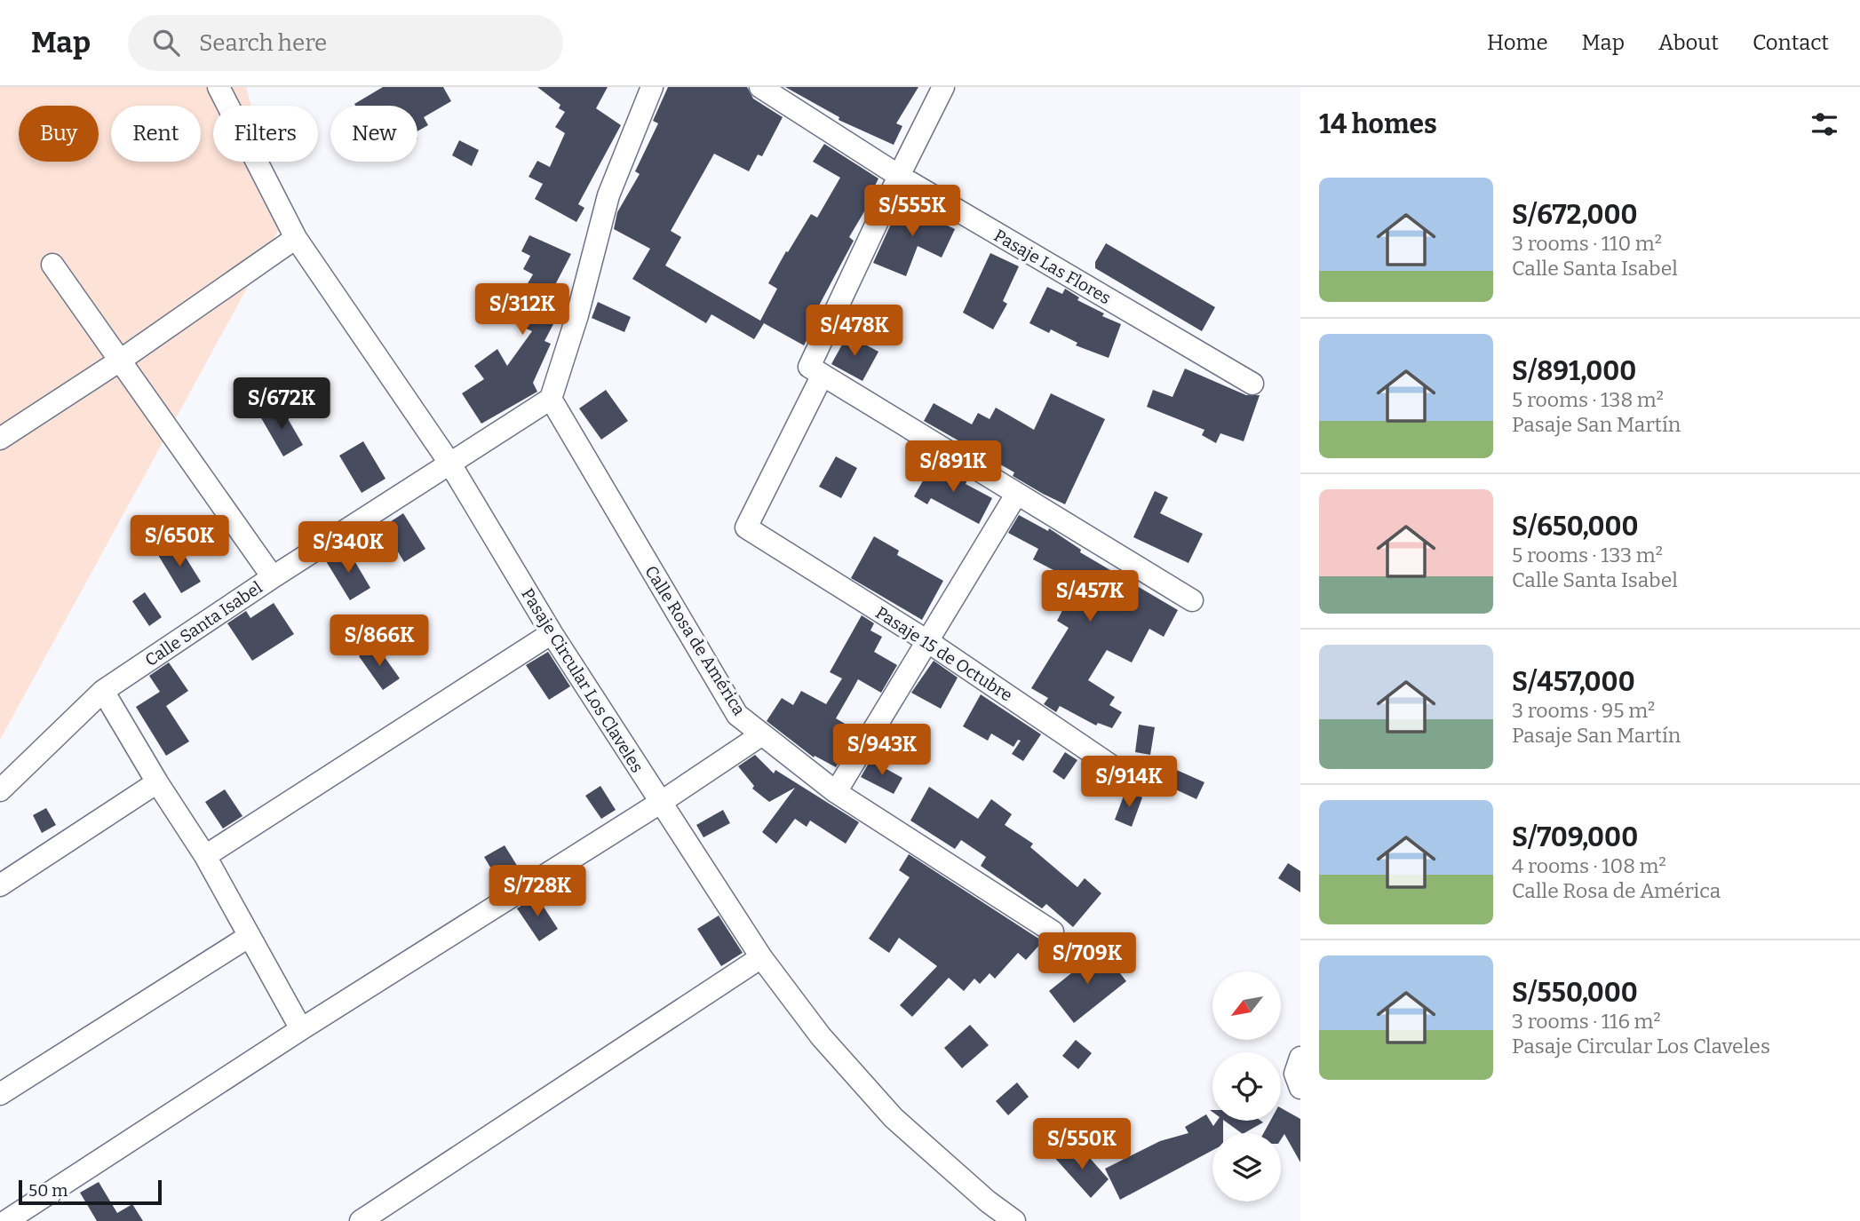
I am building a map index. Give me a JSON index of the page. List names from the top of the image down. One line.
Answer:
{"streets":{"street":["Pasaje Las Flores","Calle Santa Isabel","Calle Rosa de América","Pasaje 15 de Octubre","Pasaje Circular Los Claveles"]},"crossings":[["Calle Santa Isabel","Calle Rosa de América"],["Calle Santa Isabel","Pasaje Circular Los Claveles"]],"scale_bar":"50 m","north":"bottom left","page":{"header":"Map","search":"Search here","nav":["Home","Map","About","Contact"],"heading":"14 homes","chip":["Buy","Rent","Filters","New"],"list":[{"name":"S/672,000","note":"3 rooms · 110 m² · Calle Santa Isabel"},{"name":"S/891,000","note":"5 rooms · 138 m² · Pasaje San Martín"},{"name":"S/650,000","note":"5 rooms · 133 m² · Calle Santa Isabel"},{"name":"S/457,000","note":"3 rooms · 95 m² · Pasaje San Martín"},{"name":"S/709,000","note":"4 rooms · 108 m² · Calle Rosa de América"},{"name":"S/550,000","note":"3 rooms · 116 m² · Pasaje Circular Los Claveles"}],"price":["S/555K","S/312K","S/478K","S/672K","S/891K","S/650K","S/340K","S/457K","S/866K","S/943K","S/914K","S/728K","S/709K","S/550K"],"scale":"50 m"}}
